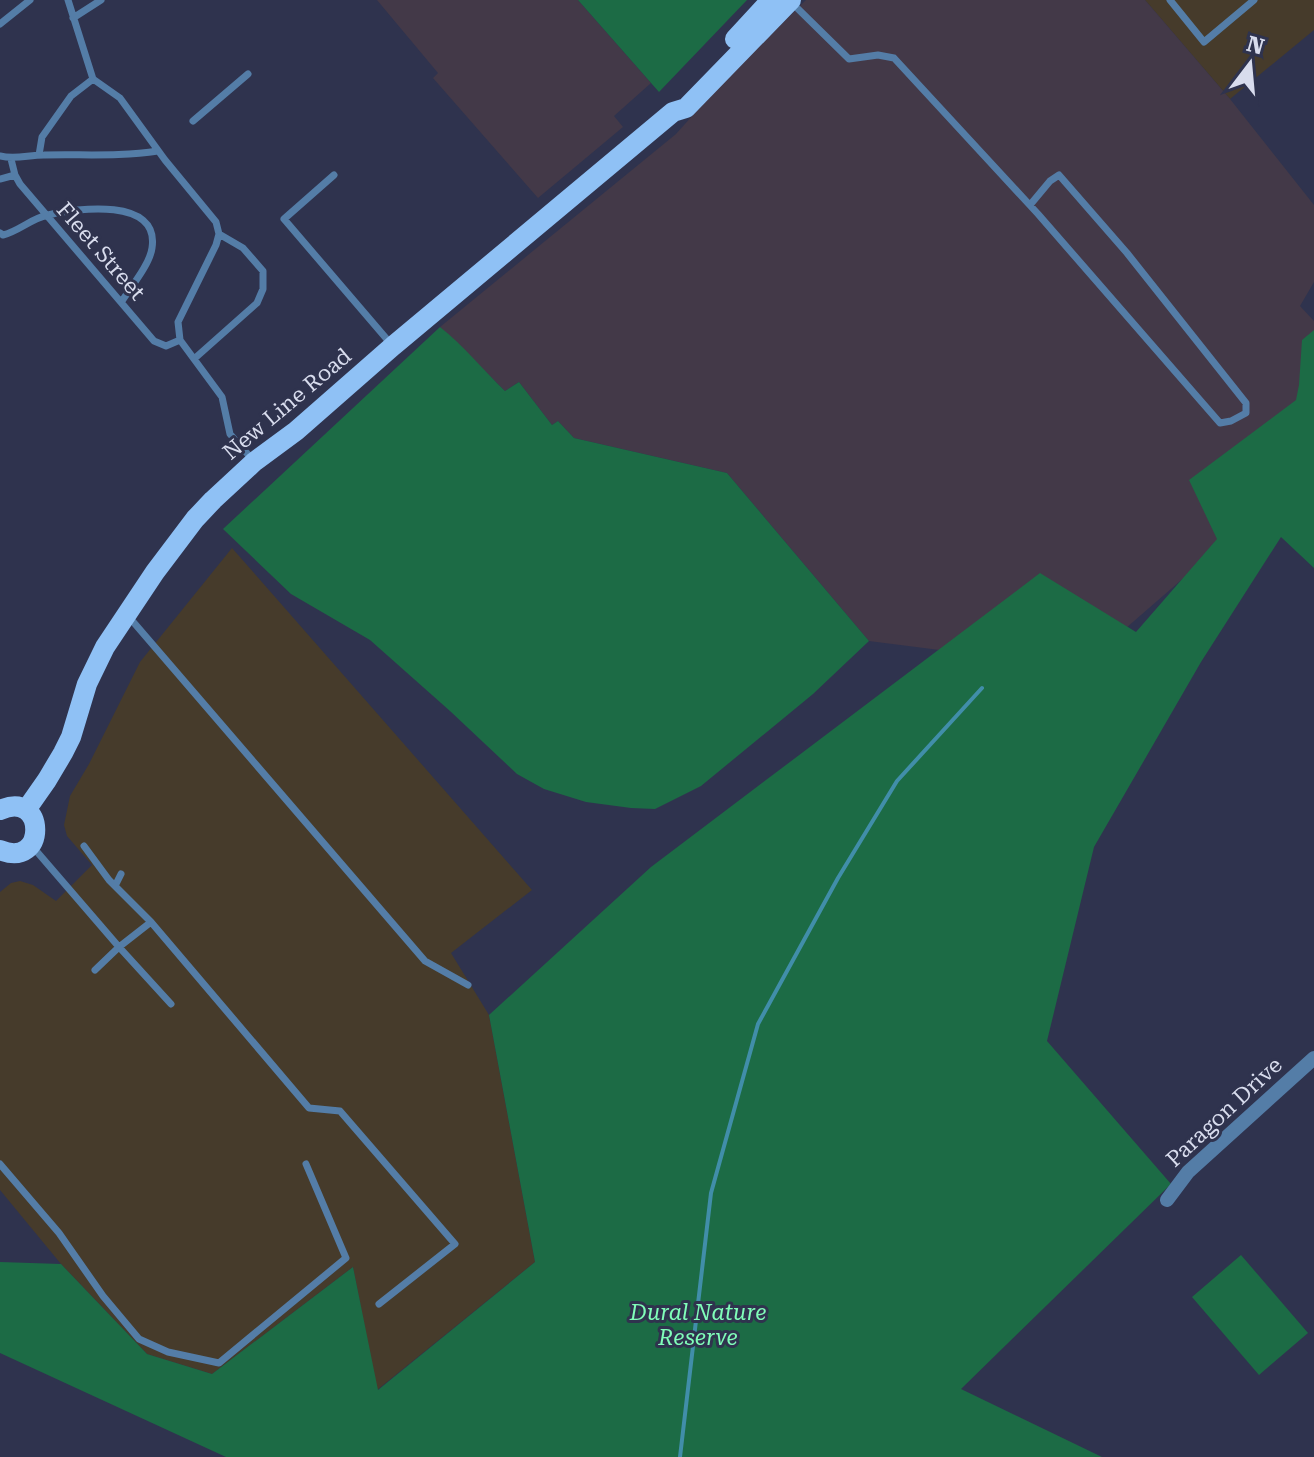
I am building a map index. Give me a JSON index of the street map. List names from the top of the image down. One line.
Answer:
{"streets":{"main road":["New Line Road"],"street":["Paragon Drive"],"lane":["Fleet Street"]},"parks":["Dural Nature Reserve"],"north":"top"}
